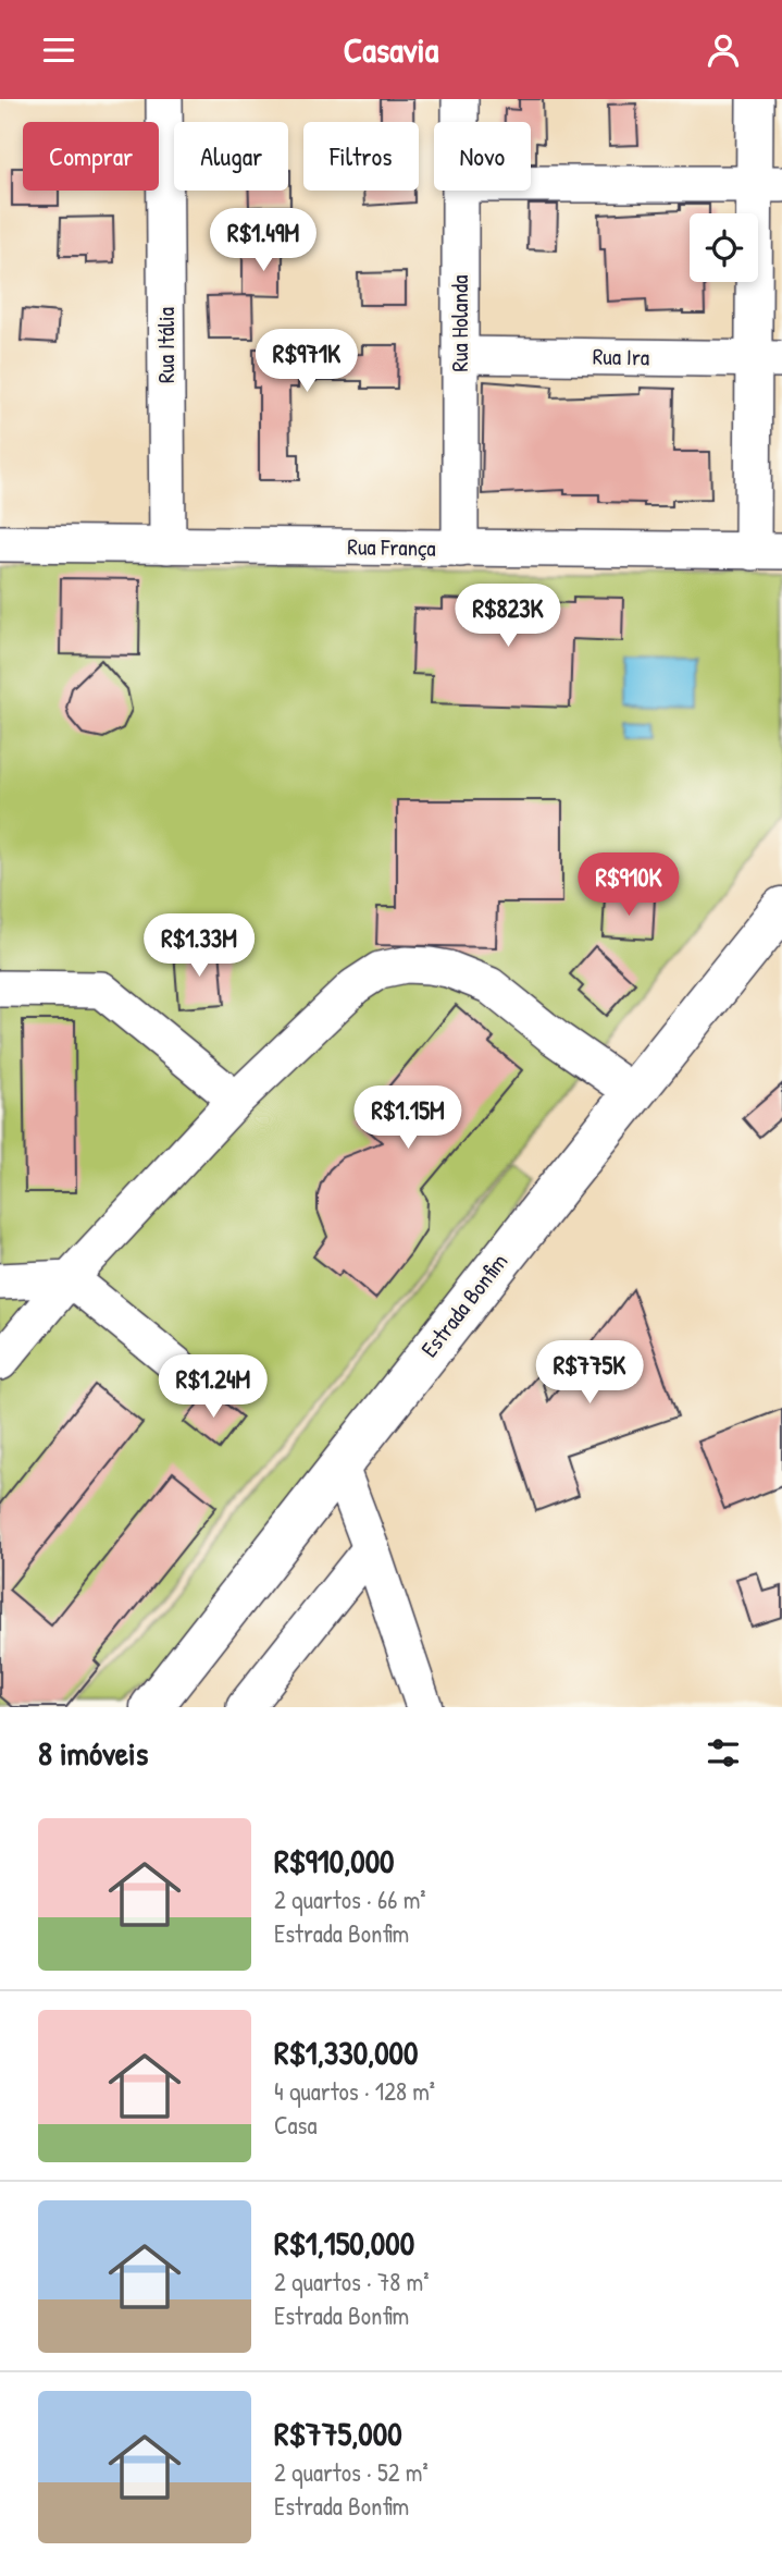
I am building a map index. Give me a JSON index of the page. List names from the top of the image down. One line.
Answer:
{"streets":{"main road":["Estrada Bonfim"],"street":["Rua Holanda","Rua Itália","Rua Ira","Rua França"]},"crossings":[["Rua Holanda","Rua Ira"],["Rua Holanda","Rua França"],["Rua Itália","Rua França"]],"page":{"header":"Casavia","chip":["Comprar","Alugar","Filtros","Novo"],"price":["R$1.49M","R$971K","R$823K","R$910K","R$1.33M","R$1.15M","R$775K","R$1.24M"],"heading":"8 imóveis","list":[{"name":"R$910,000","note":"2 quartos · 66 m² · Estrada Bonfim"},{"name":"R$1,330,000","note":"4 quartos · 128 m² · Casa"},{"name":"R$1,150,000","note":"2 quartos · 78 m² · Estrada Bonfim"},{"name":"R$775,000","note":"2 quartos · 52 m² · Estrada Bonfim"}]}}
